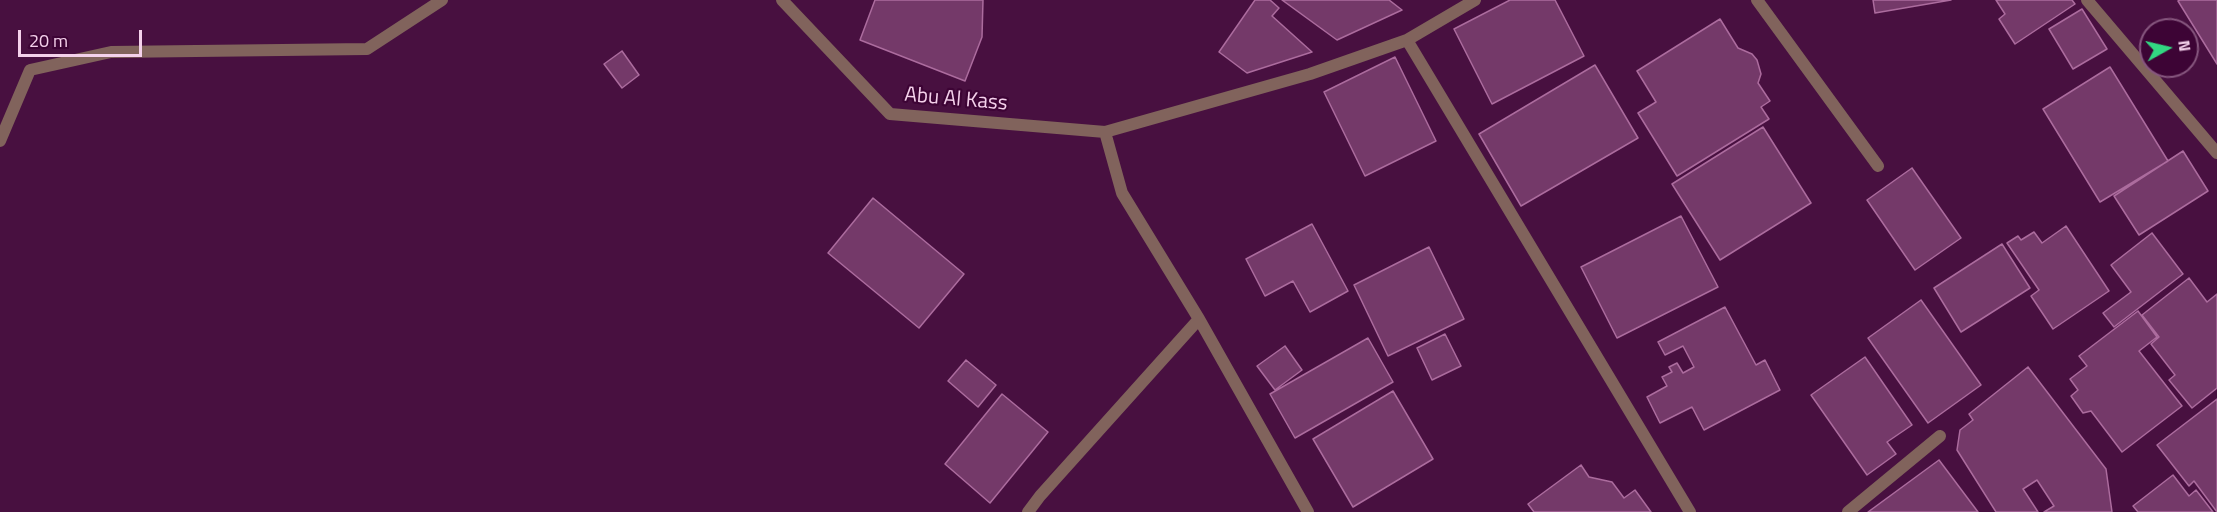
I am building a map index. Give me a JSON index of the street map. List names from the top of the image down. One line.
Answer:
{"streets":{"street":["Abu Al Kass"]},"scale_bar":"20 m","north":"right"}
